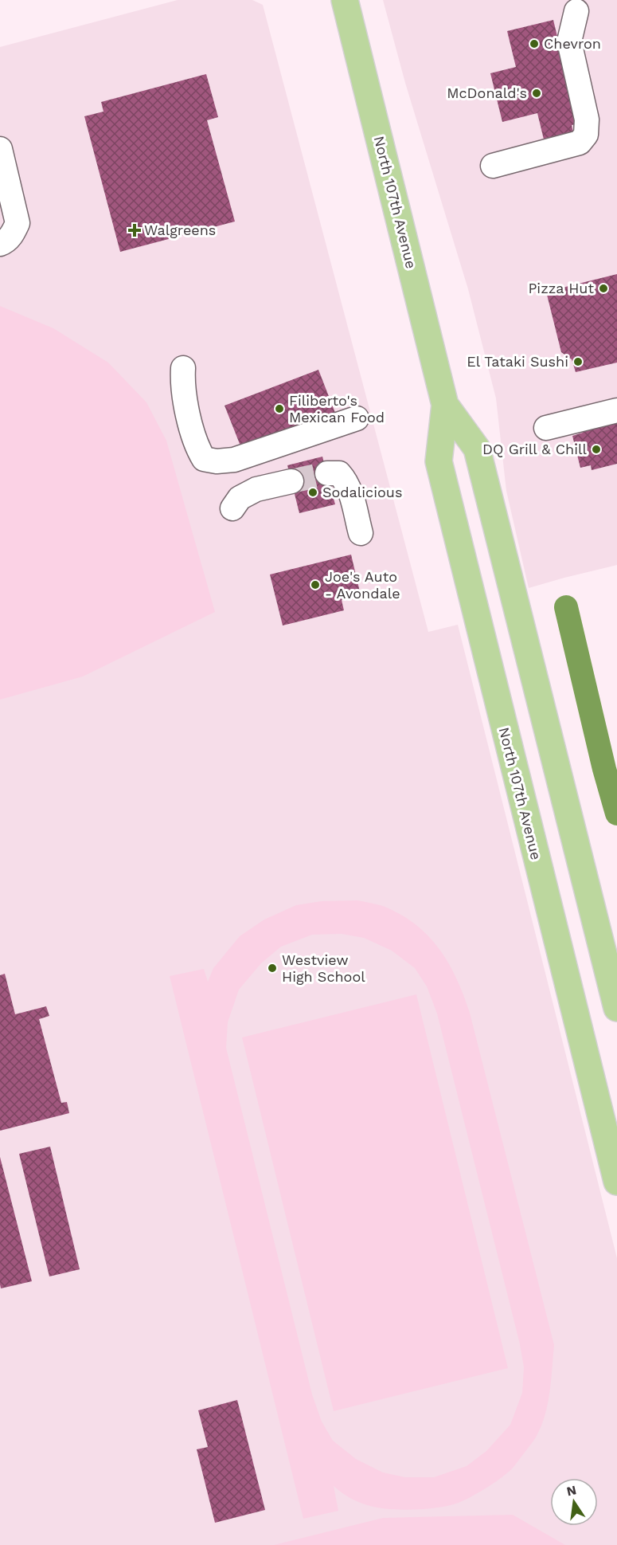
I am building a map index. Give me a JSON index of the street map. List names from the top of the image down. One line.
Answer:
{"streets":{"main road":["North 107th Avenue"]},"places":{"other":["Chevron","McDonald's","Pizza Hut","El Tataki Sushi","Filiberto's Mexican Food","DQ Grill & Chill","Sodalicious","Joe's Auto - Avondale","Westview High School"],"health":["Walgreens"]},"north":"top"}
